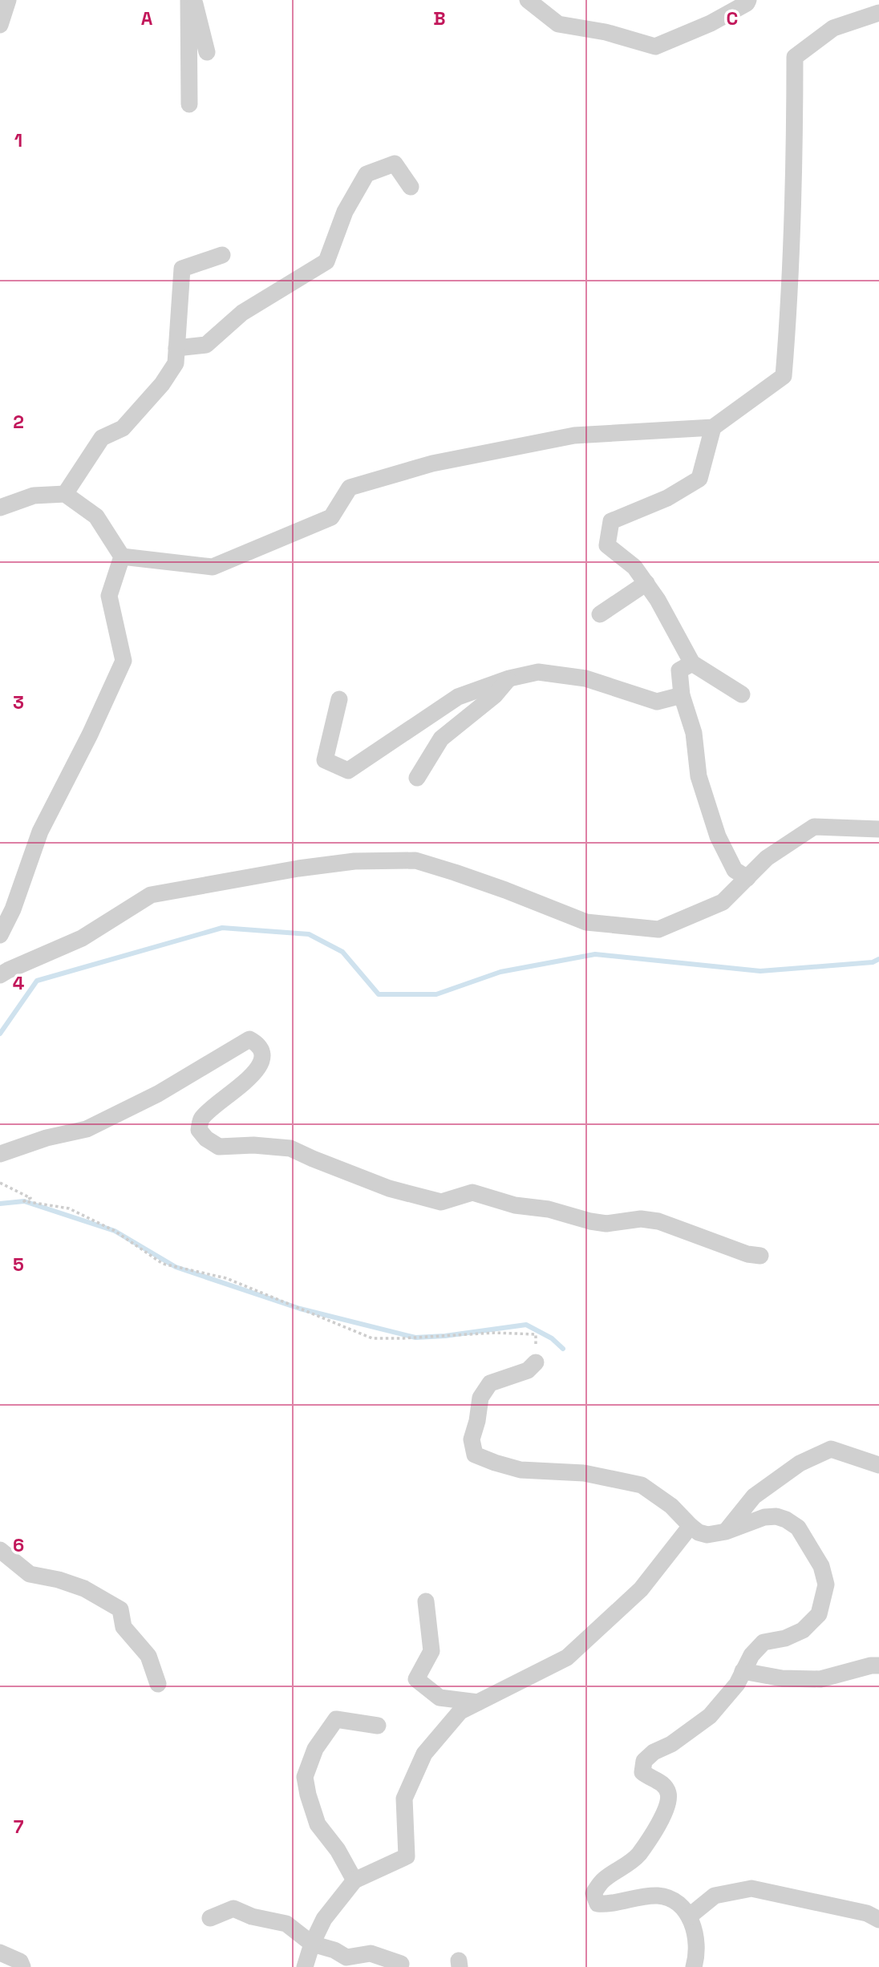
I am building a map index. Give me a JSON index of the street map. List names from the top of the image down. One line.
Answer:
{"grid":{"columns":["A","B","C"],"rows":["1","2","3","4","5","6","7"]}}
